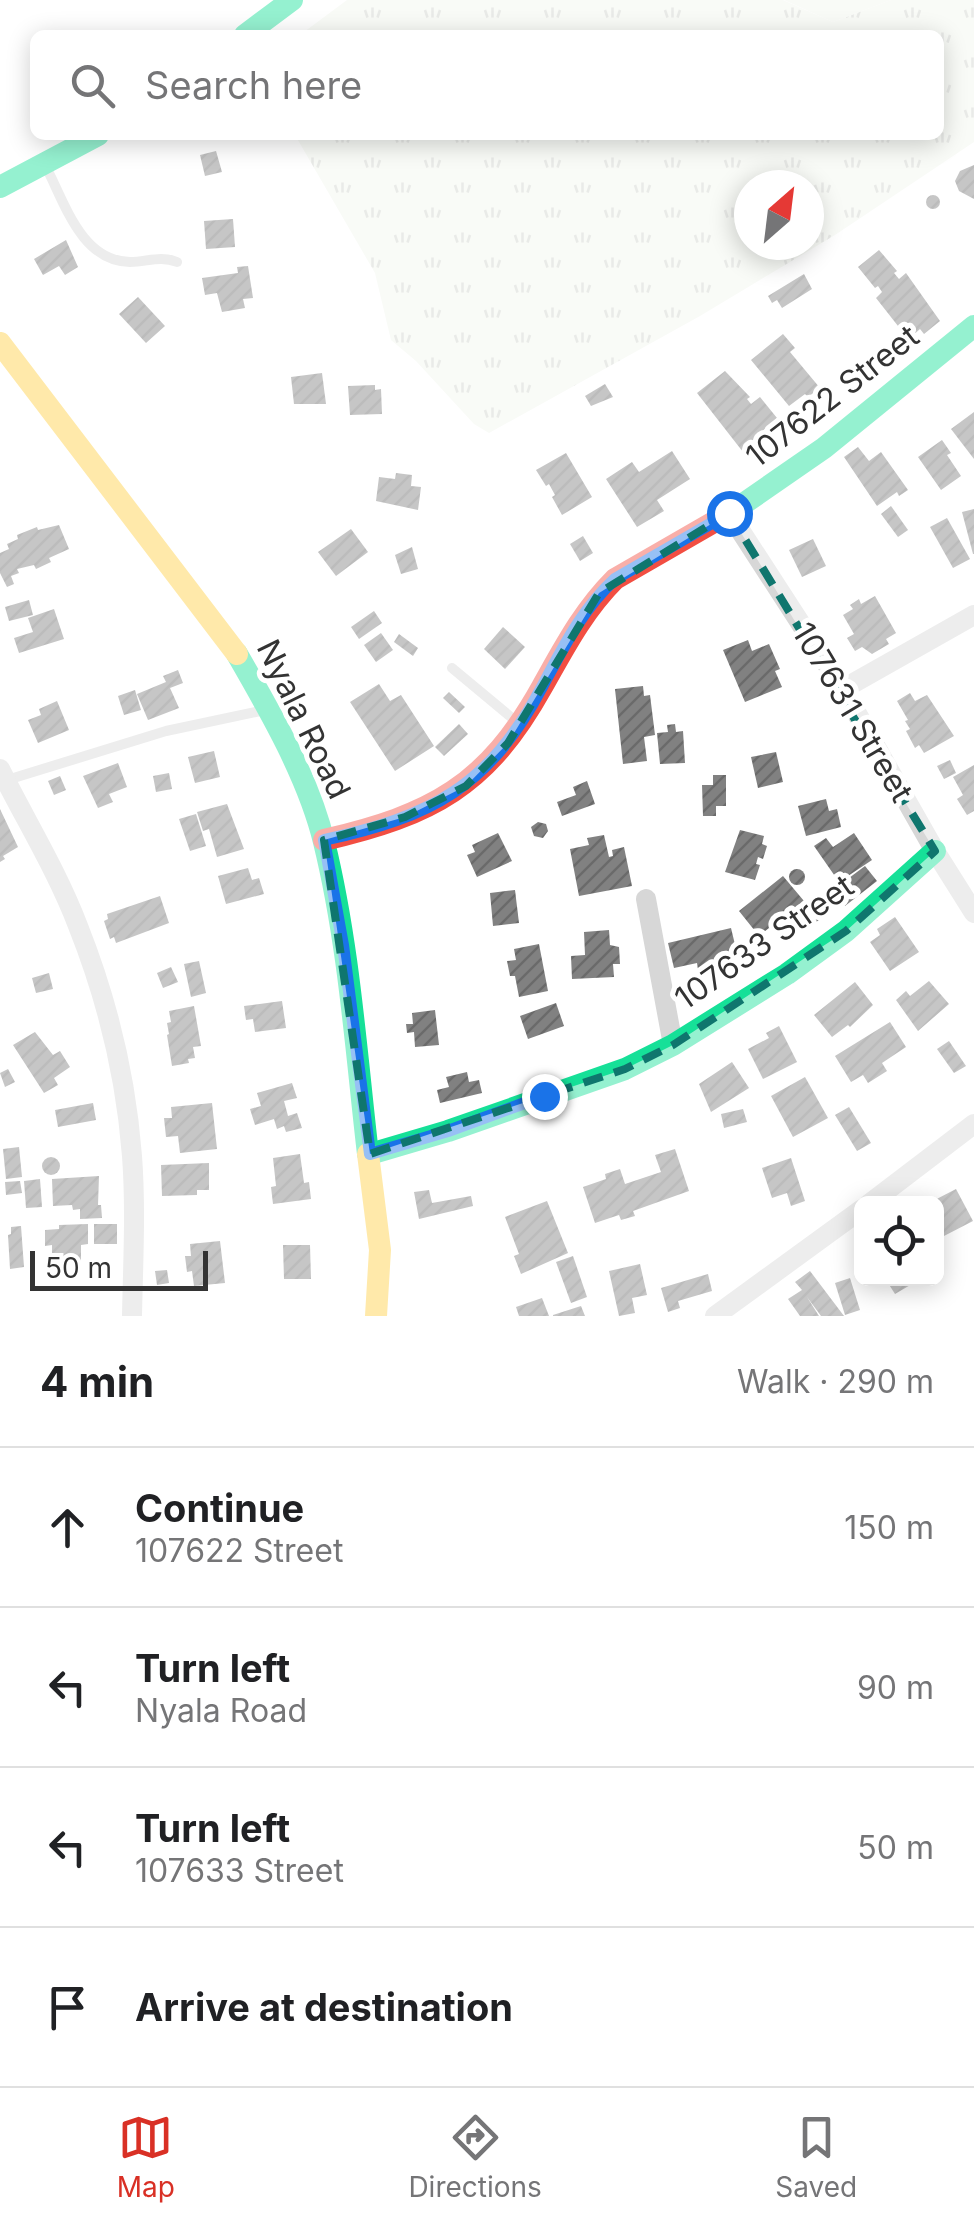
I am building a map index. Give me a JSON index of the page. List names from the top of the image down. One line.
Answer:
{"streets":{"street":["107622 Street","107631 Street","Nyala Road","107633 Street"]},"crossings":[["107622 Street","107631 Street"],["107622 Street","Nyala Road"],["107631 Street","107633 Street"],["Nyala Road","107633 Street"]],"scale_bar":"50 m","north":"top right","page":{"search":"Search here","scale":"50 m","heading":["4 min","Walk · 290 m"],"list":[["Continue","107622 Street","150 m"],["Turn left","Nyala Road","90 m"],["Turn left","107633 Street","50 m"],"Arrive at destination"],"nav":["Map","Directions","Saved"]}}
